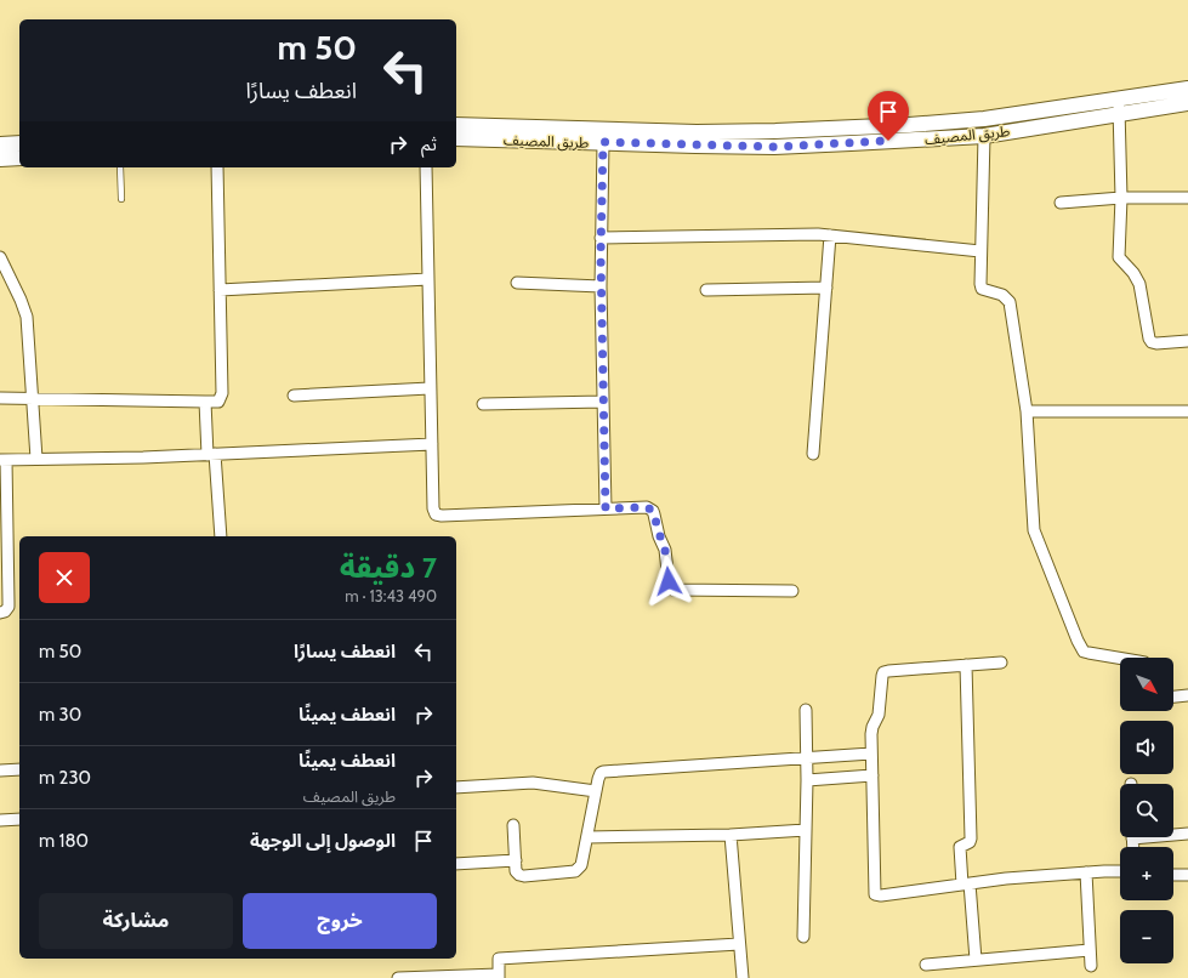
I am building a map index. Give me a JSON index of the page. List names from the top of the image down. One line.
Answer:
{"streets":{"street":["طريق المصيف"]},"north":"bottom right","page":{"turn":["50 m","انعطف يسارًا"],"then":"ثم","heading":["7 دقيقة","490 m · 13:43"],"list":[{"name":"انعطف يسارًا","value":"50 m"},{"name":"انعطف يمينًا","value":"30 m"},{"name":"انعطف يمينًا","note":"طريق المصيف","value":"230 m"},{"name":"الوصول إلى الوجهة","value":"180 m"}],"map_buttons":["+","−"],"buttons":["خروج","مشاركة"]}}
